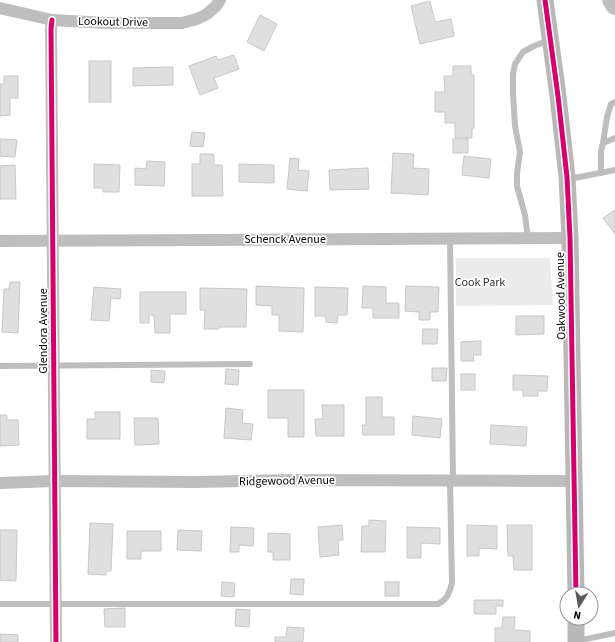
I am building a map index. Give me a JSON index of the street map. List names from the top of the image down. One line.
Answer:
{"streets":{"street":["Lookout Drive","Schenck Avenue","Oakwood Avenue","Glendora Avenue","Ridgewood Avenue"]},"crossings":[["Lookout Drive","Glendora Avenue"],["Schenck Avenue","Oakwood Avenue"],["Schenck Avenue","Glendora Avenue"],["Oakwood Avenue","Ridgewood Avenue"],["Glendora Avenue","Ridgewood Avenue"]],"parks":["Cook Park"],"north":"bottom"}
